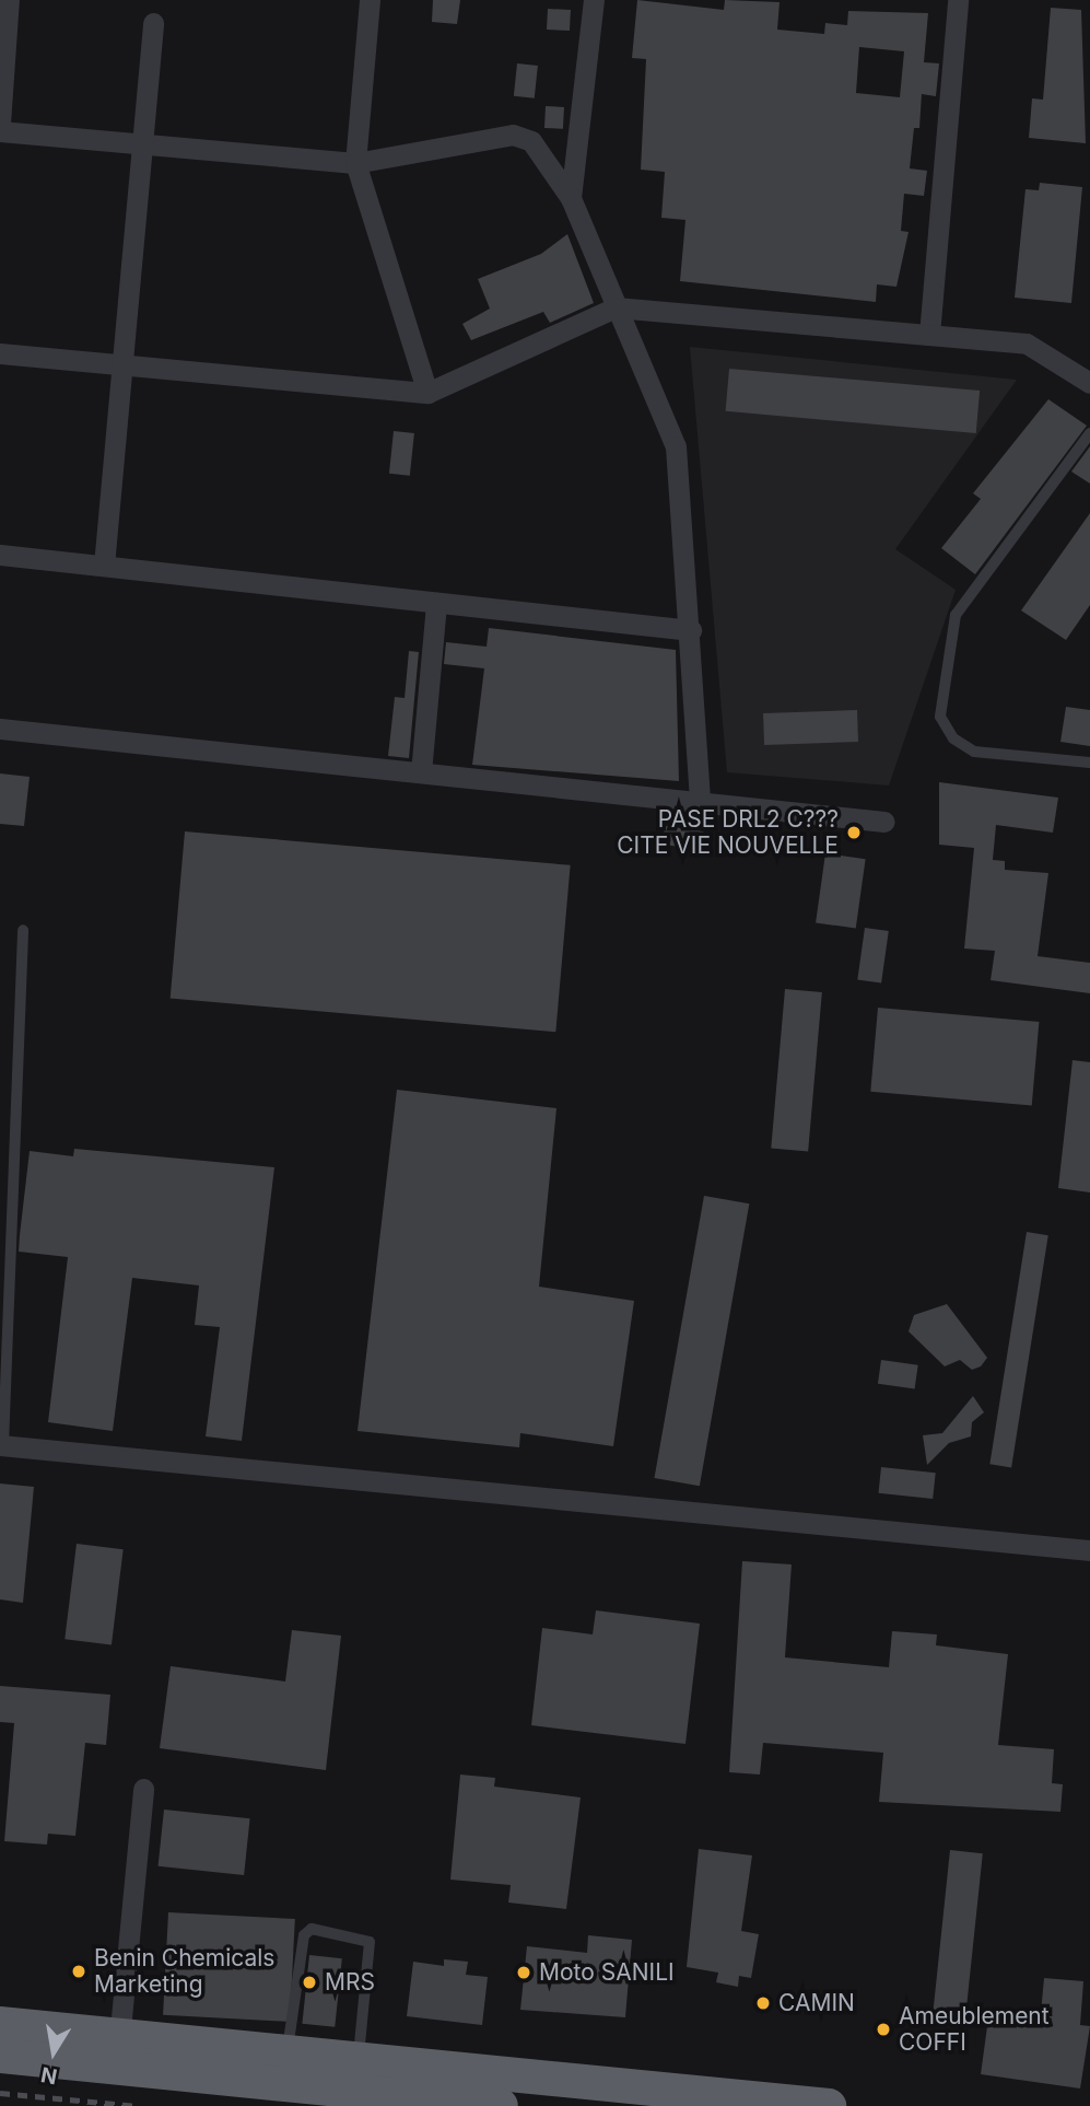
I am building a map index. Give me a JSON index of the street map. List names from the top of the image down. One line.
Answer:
{"places":["PASE DRL2 C??? CITE VIE NOUVELLE","Benin Chemicals Marketing","Moto SANILI","MRS","CAMIN","Ameublement COFFI"],"north":"bottom"}
